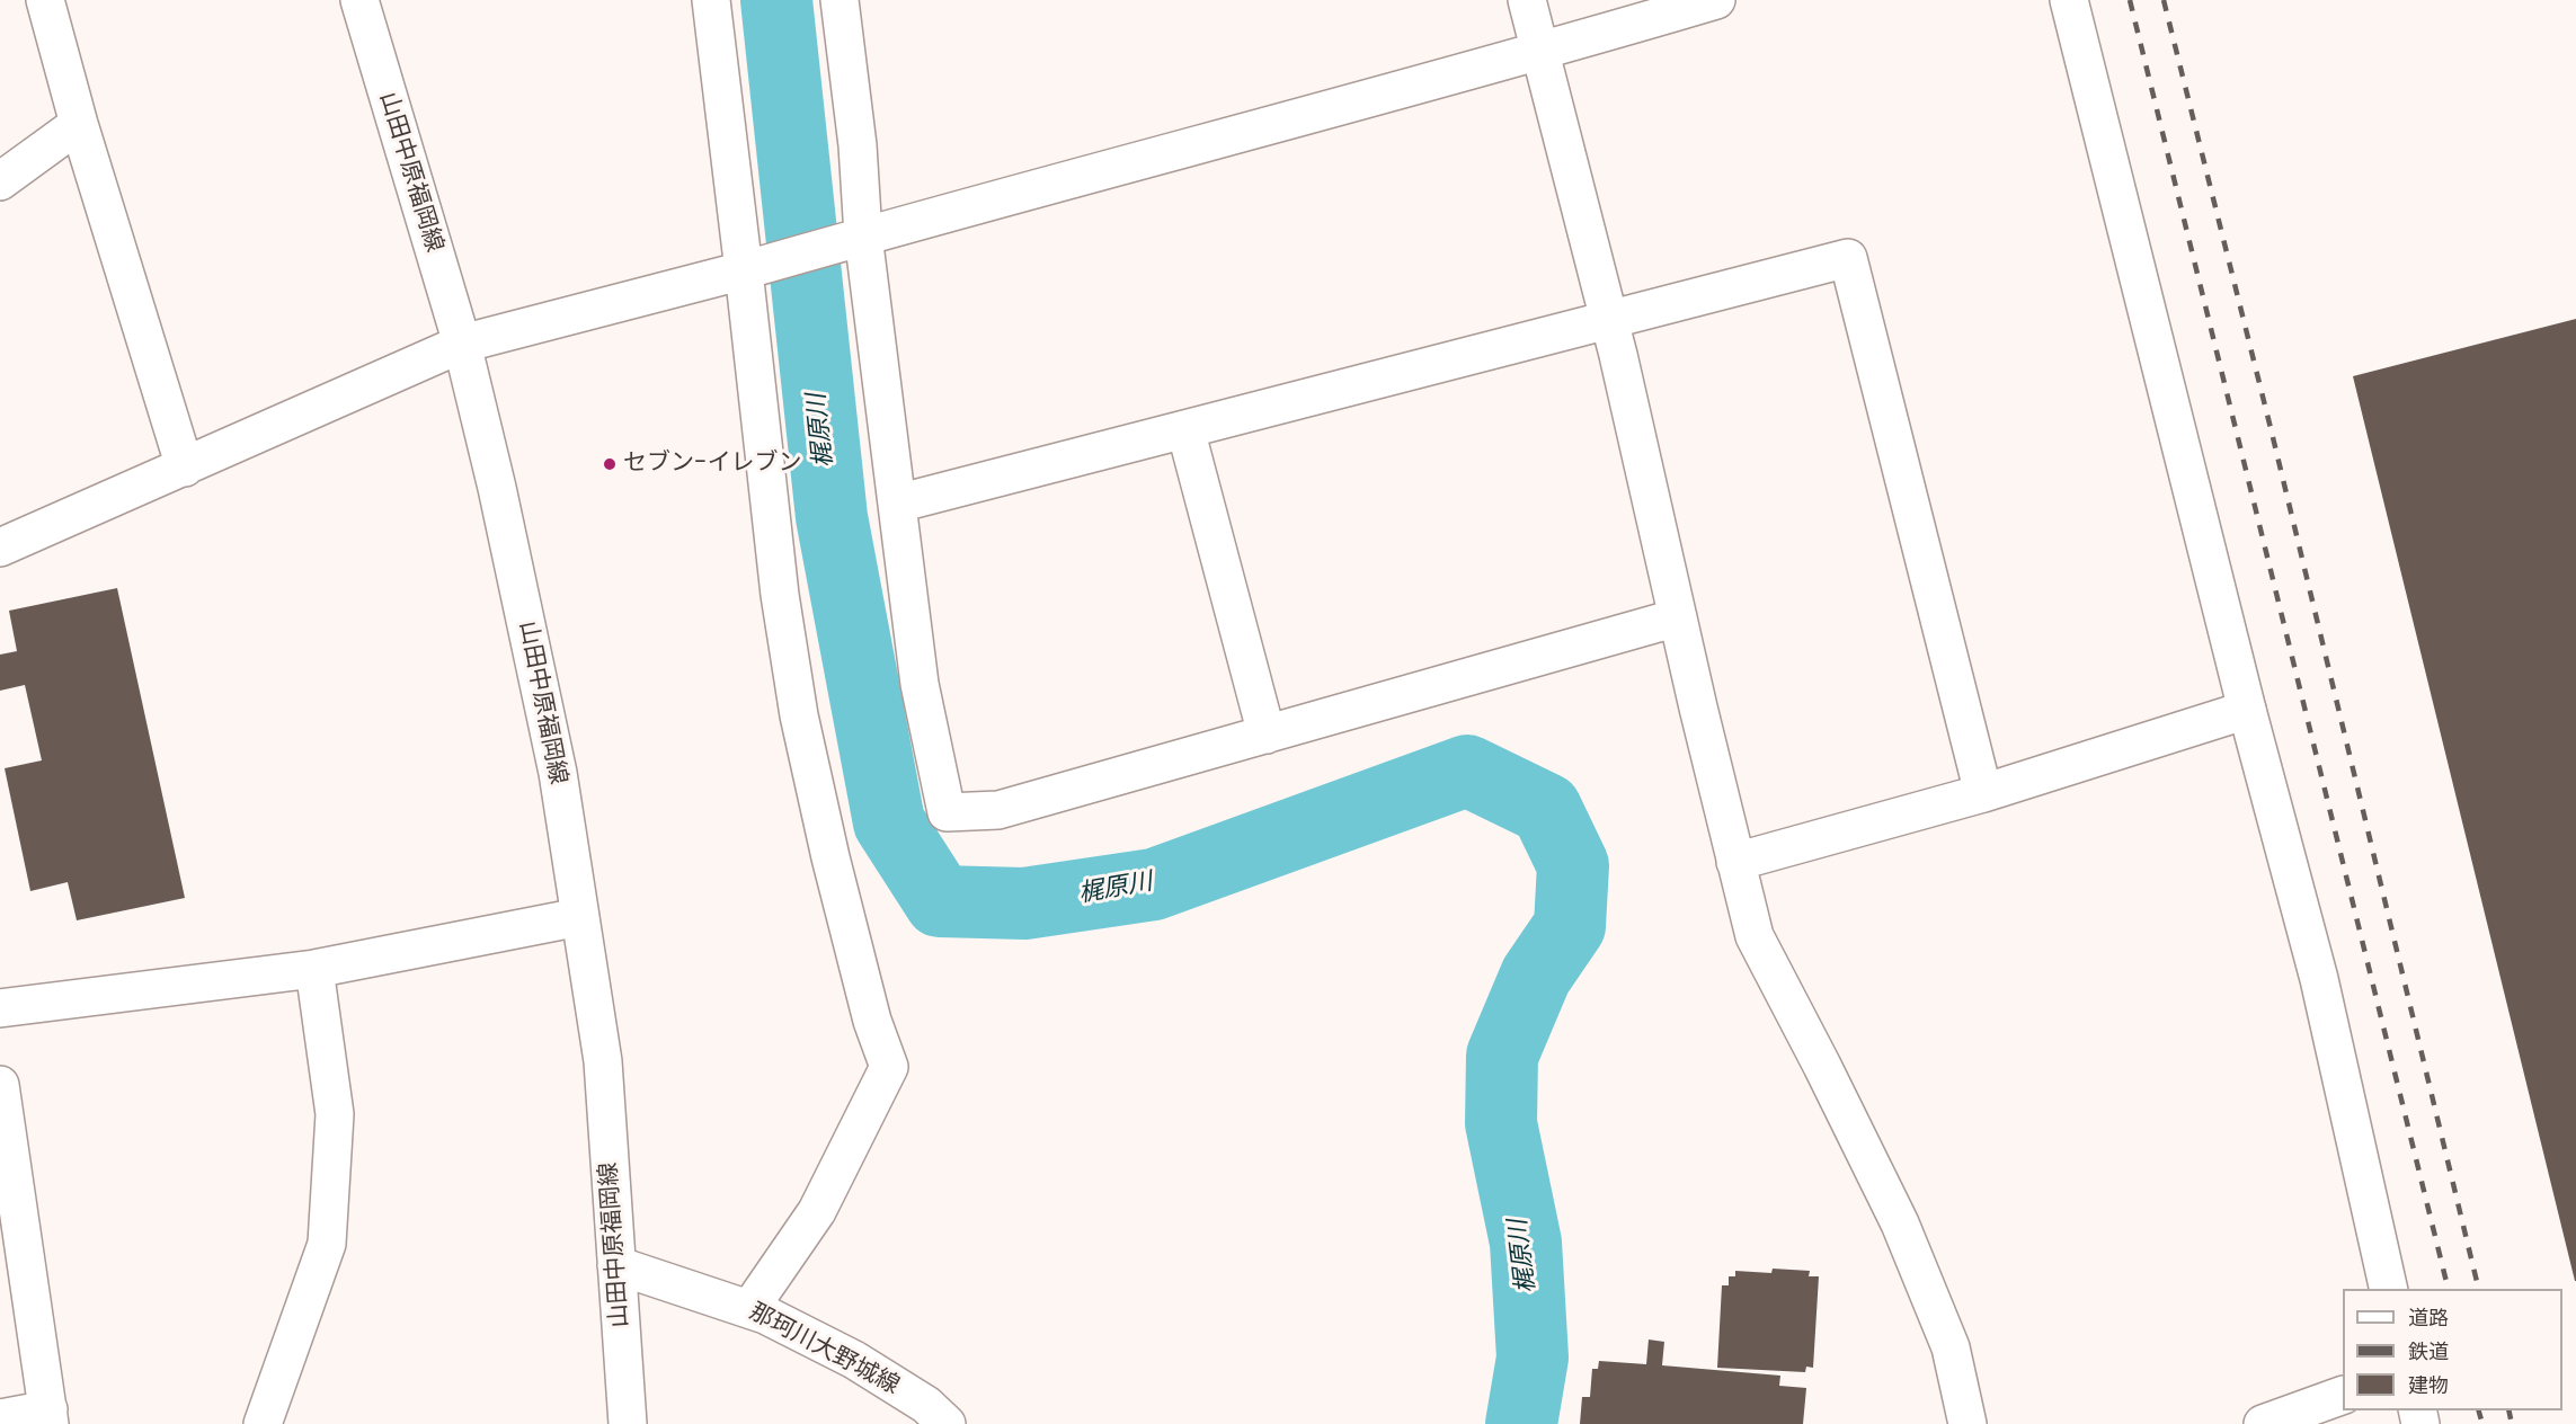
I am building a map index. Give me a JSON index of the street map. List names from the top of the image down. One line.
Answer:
{"streets":{"street":["山田中原福岡線","那珂川大野城線"]},"crossings":[["山田中原福岡線","那珂川大野城線"]],"water":["梶原川"],"places":["セブン-イレブン"],"legend":["道路","鉄道","建物"]}
